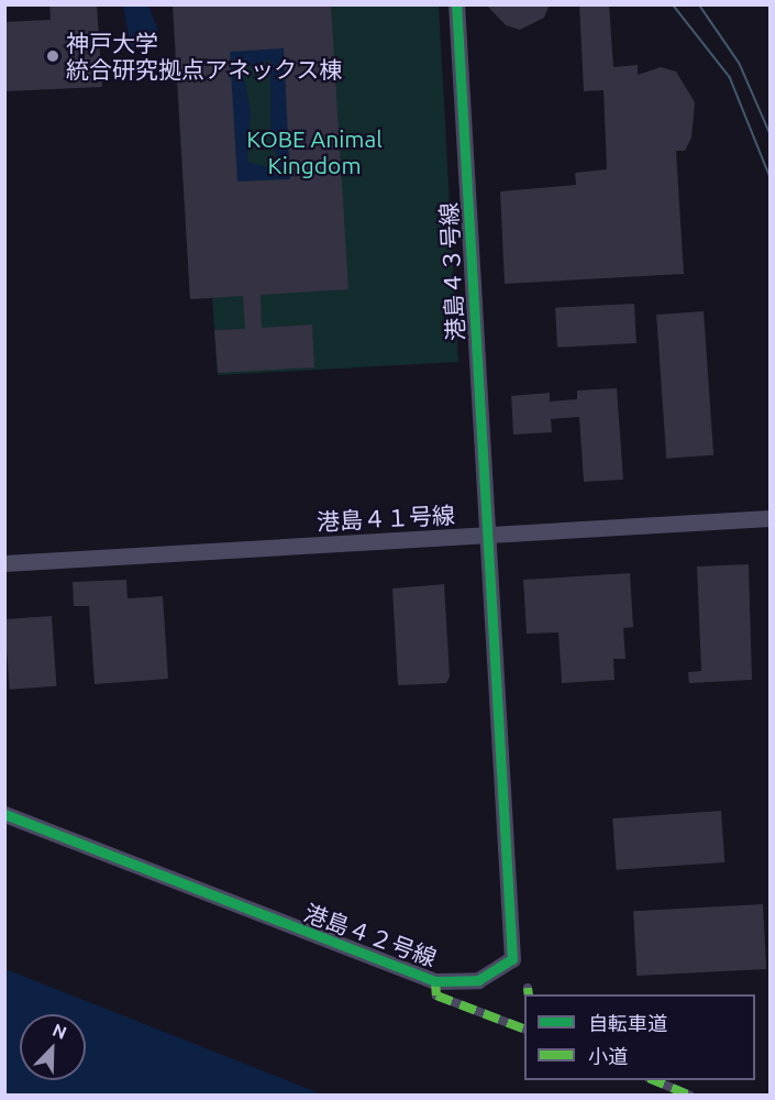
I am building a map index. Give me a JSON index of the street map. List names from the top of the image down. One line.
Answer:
{"streets":{"street":["港島４３号線","港島４１号線","港島４２号線"]},"crossings":[["港島４３号線","港島４１号線"],["港島４３号線","港島４２号線"],["港島４１号線","港島４２号線"]],"parks":["KOBE Animal Kingdom"],"places":["神戸大学 統合研究拠点アネックス棟"],"legend":["自転車道","小道"],"north":"top right"}
